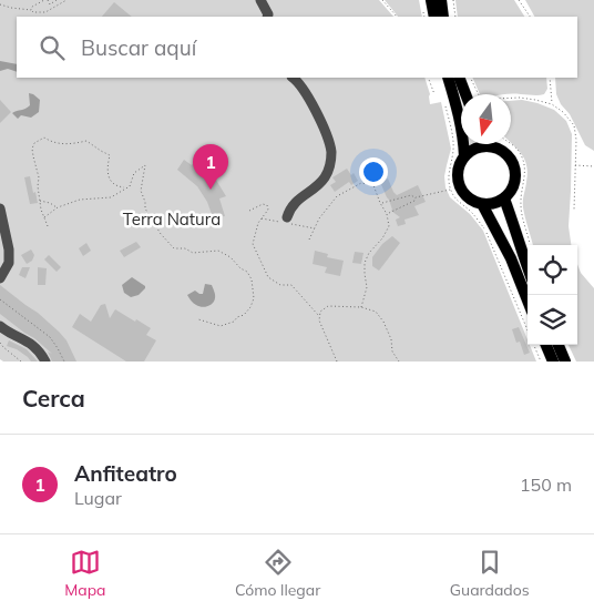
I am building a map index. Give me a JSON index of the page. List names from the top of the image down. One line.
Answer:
{"parks":["Terra Natura"],"north":"bottom","page":{"search":"Buscar aquí","pins":"1","heading":"Cerca","list":[{"mark":"1","name":"Anfiteatro","note":"Lugar","value":"150 m"}],"nav":["Mapa","Cómo llegar","Guardados"]}}
